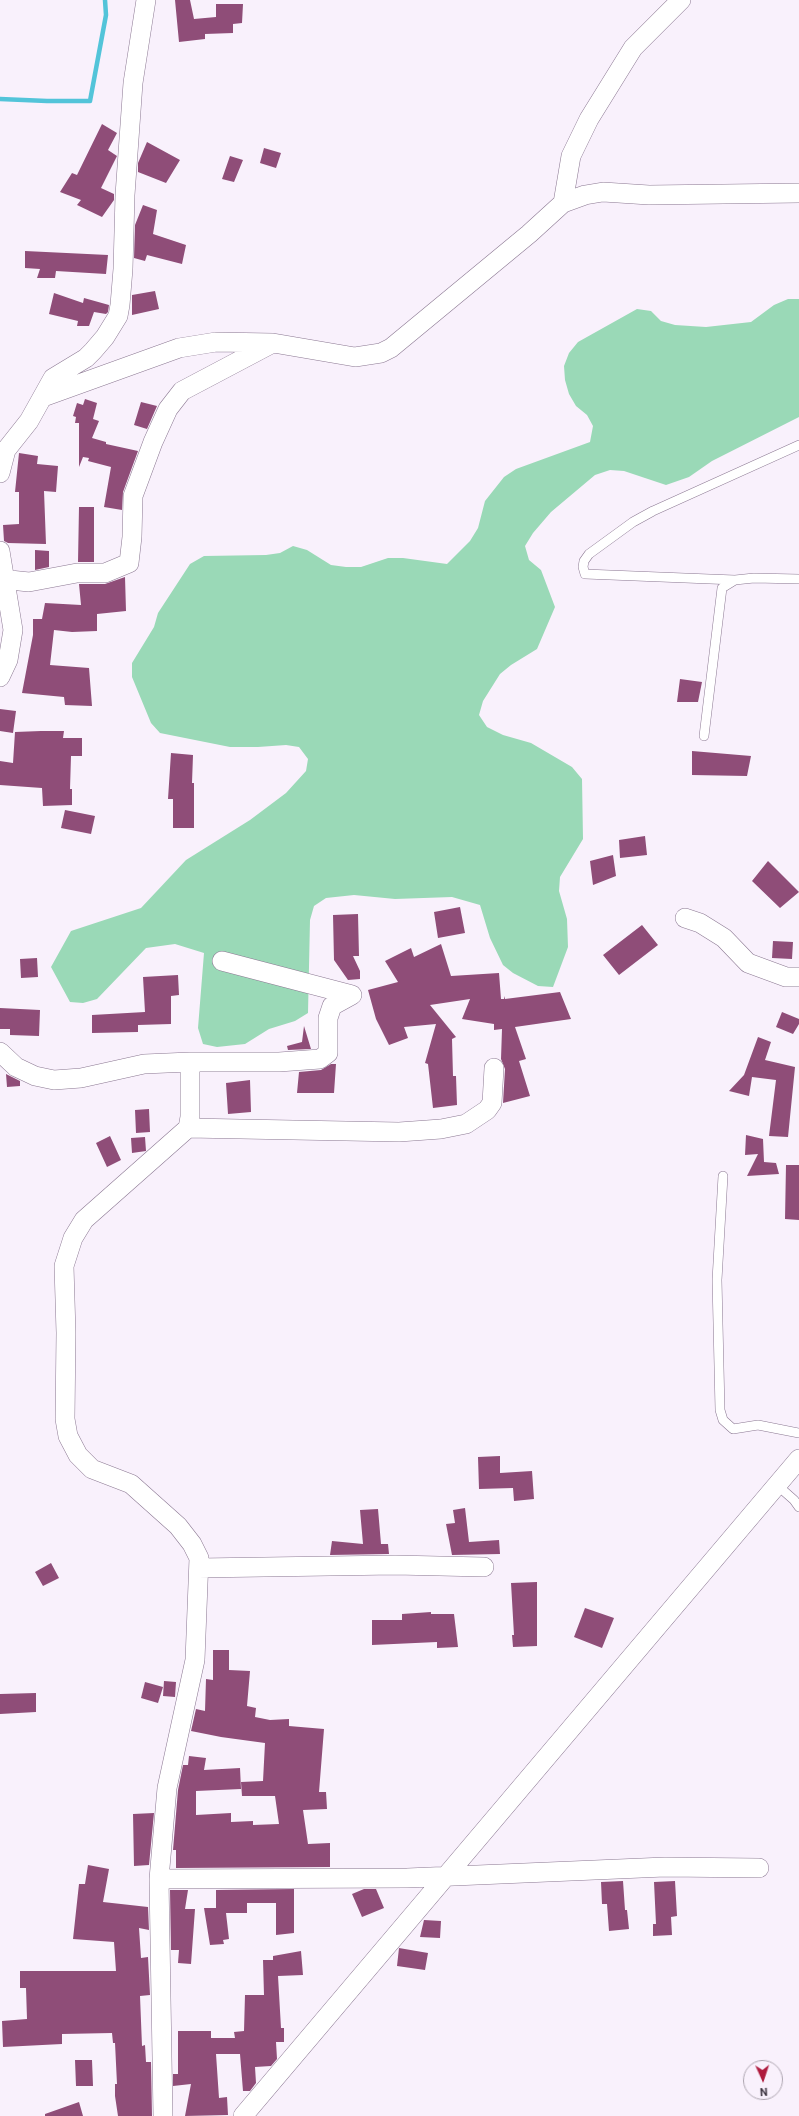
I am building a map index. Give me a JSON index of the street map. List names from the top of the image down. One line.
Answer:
{"north":"bottom"}
